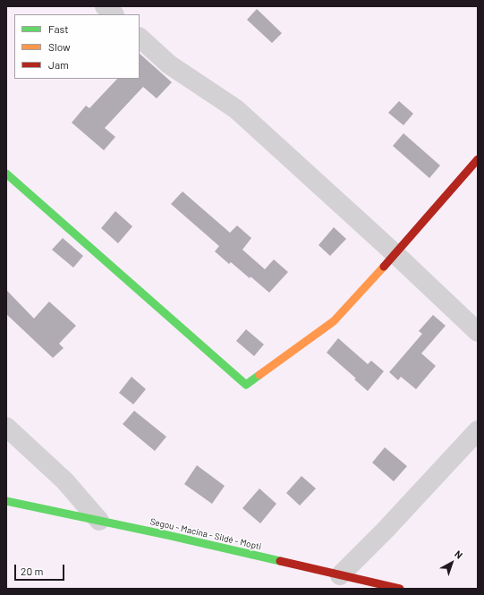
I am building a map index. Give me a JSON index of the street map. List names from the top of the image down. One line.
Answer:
{"streets":{"street":["Segou - Macina - Sildé - Mopti"]},"legend":["Fast","Slow","Jam"],"scale_bar":"20 m","north":"top right"}
